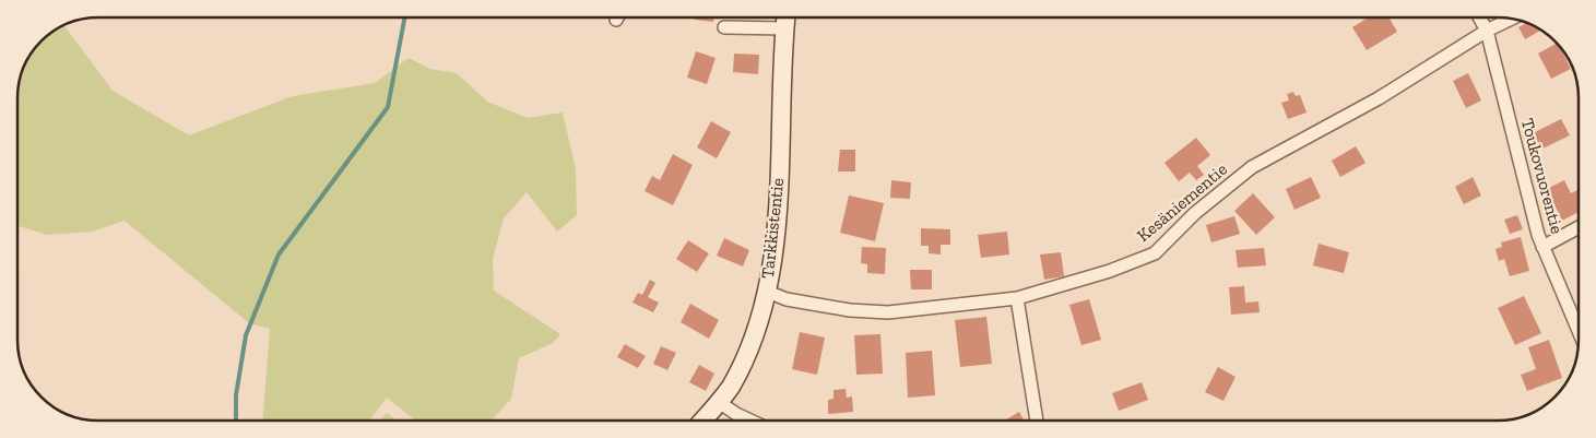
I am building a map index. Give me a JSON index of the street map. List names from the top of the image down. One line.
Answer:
{"streets":{"street":["Toukovuorentie","Kesäniementie","Tarkkistentie"]},"crossings":[["Toukovuorentie","Kesäniementie"],["Kesäniementie","Tarkkistentie"]]}
